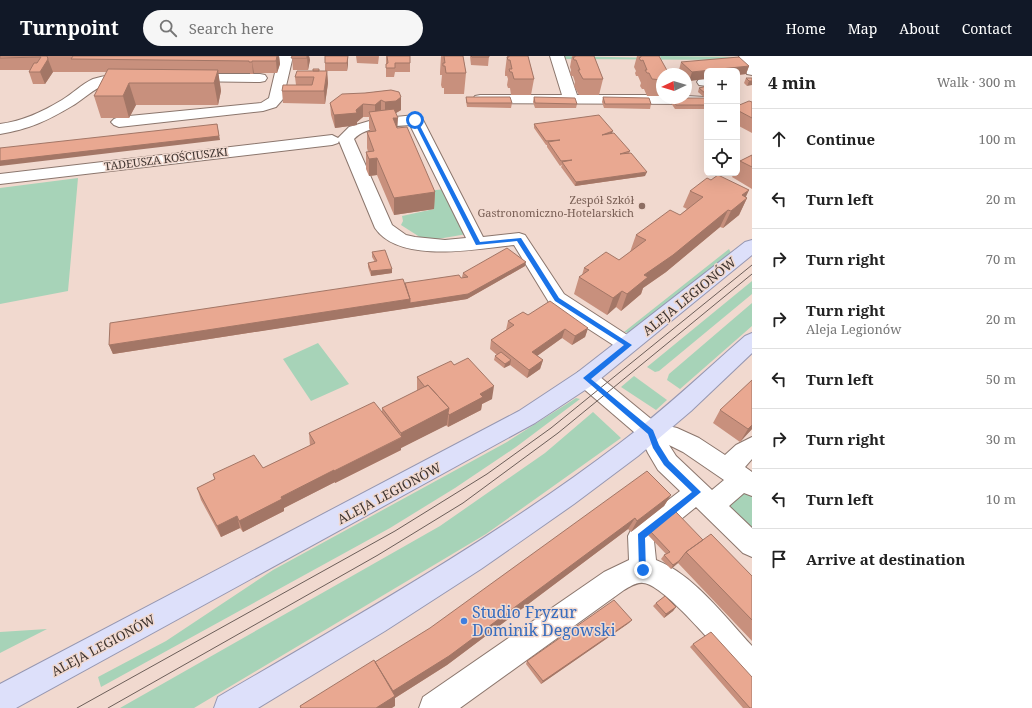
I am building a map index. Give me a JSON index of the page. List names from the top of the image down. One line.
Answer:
{"streets":{"main road":["ALEJA LEGIONÓW"],"street":["TADEUSZA KOŚCIUSZKI"]},"places":["Zespół Szkół Gastronomiczno-Hotelarskich","Studio Fryzur Dominik Degowski"],"north":"left","page":{"header":"Turnpoint","search":"Search here","nav":["Home","Map","About","Contact"],"heading":["4 min","Walk · 300 m"],"map_buttons":["+","−"],"list":[["Continue","100 m"],["Turn left","20 m"],["Turn right","70 m"],["Turn right","Aleja Legionów","20 m"],["Turn left","50 m"],["Turn right","30 m"],["Turn left","10 m"],"Arrive at destination"]}}
